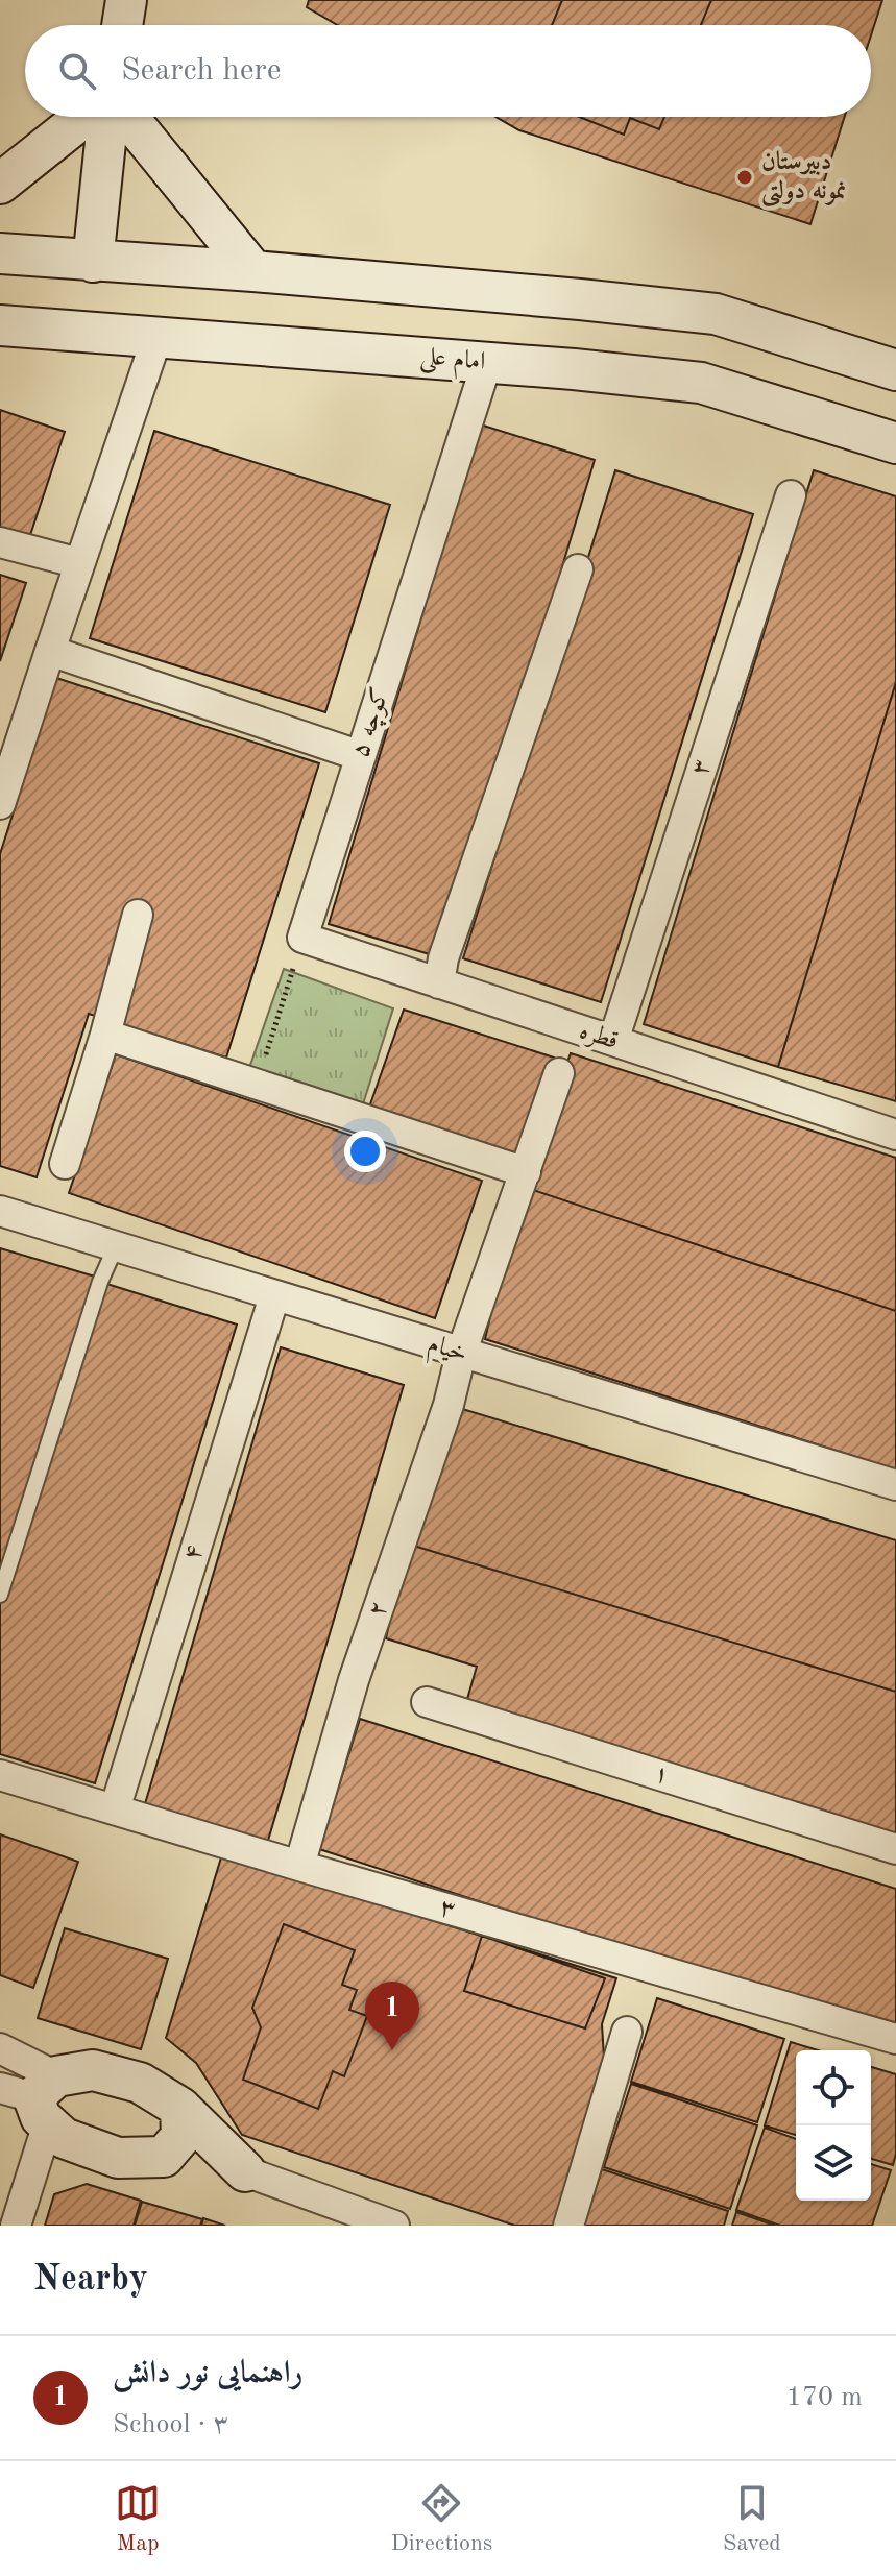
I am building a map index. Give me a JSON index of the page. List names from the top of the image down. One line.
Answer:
{"streets":{"main road":["امام علی"],"street":["کوچه ۵","۳","قطره","خیام","۴","۲","۱"]},"crossings":[["امام علی","کوچه ۵"],["کوچه ۵","قطره"],["۳","قطره"],["۳","۴"],["۳","۲"],["خیام","۴"],["خیام","۲"]],"places":["دبیرستان نمونه دولتی"],"page":{"search":"Search here","pins":"1","heading":"Nearby","list":[{"mark":"1","name":"راهنمایی نور دانش","note":"School · ۳","value":"170 m"}],"nav":["Map","Directions","Saved"]}}
